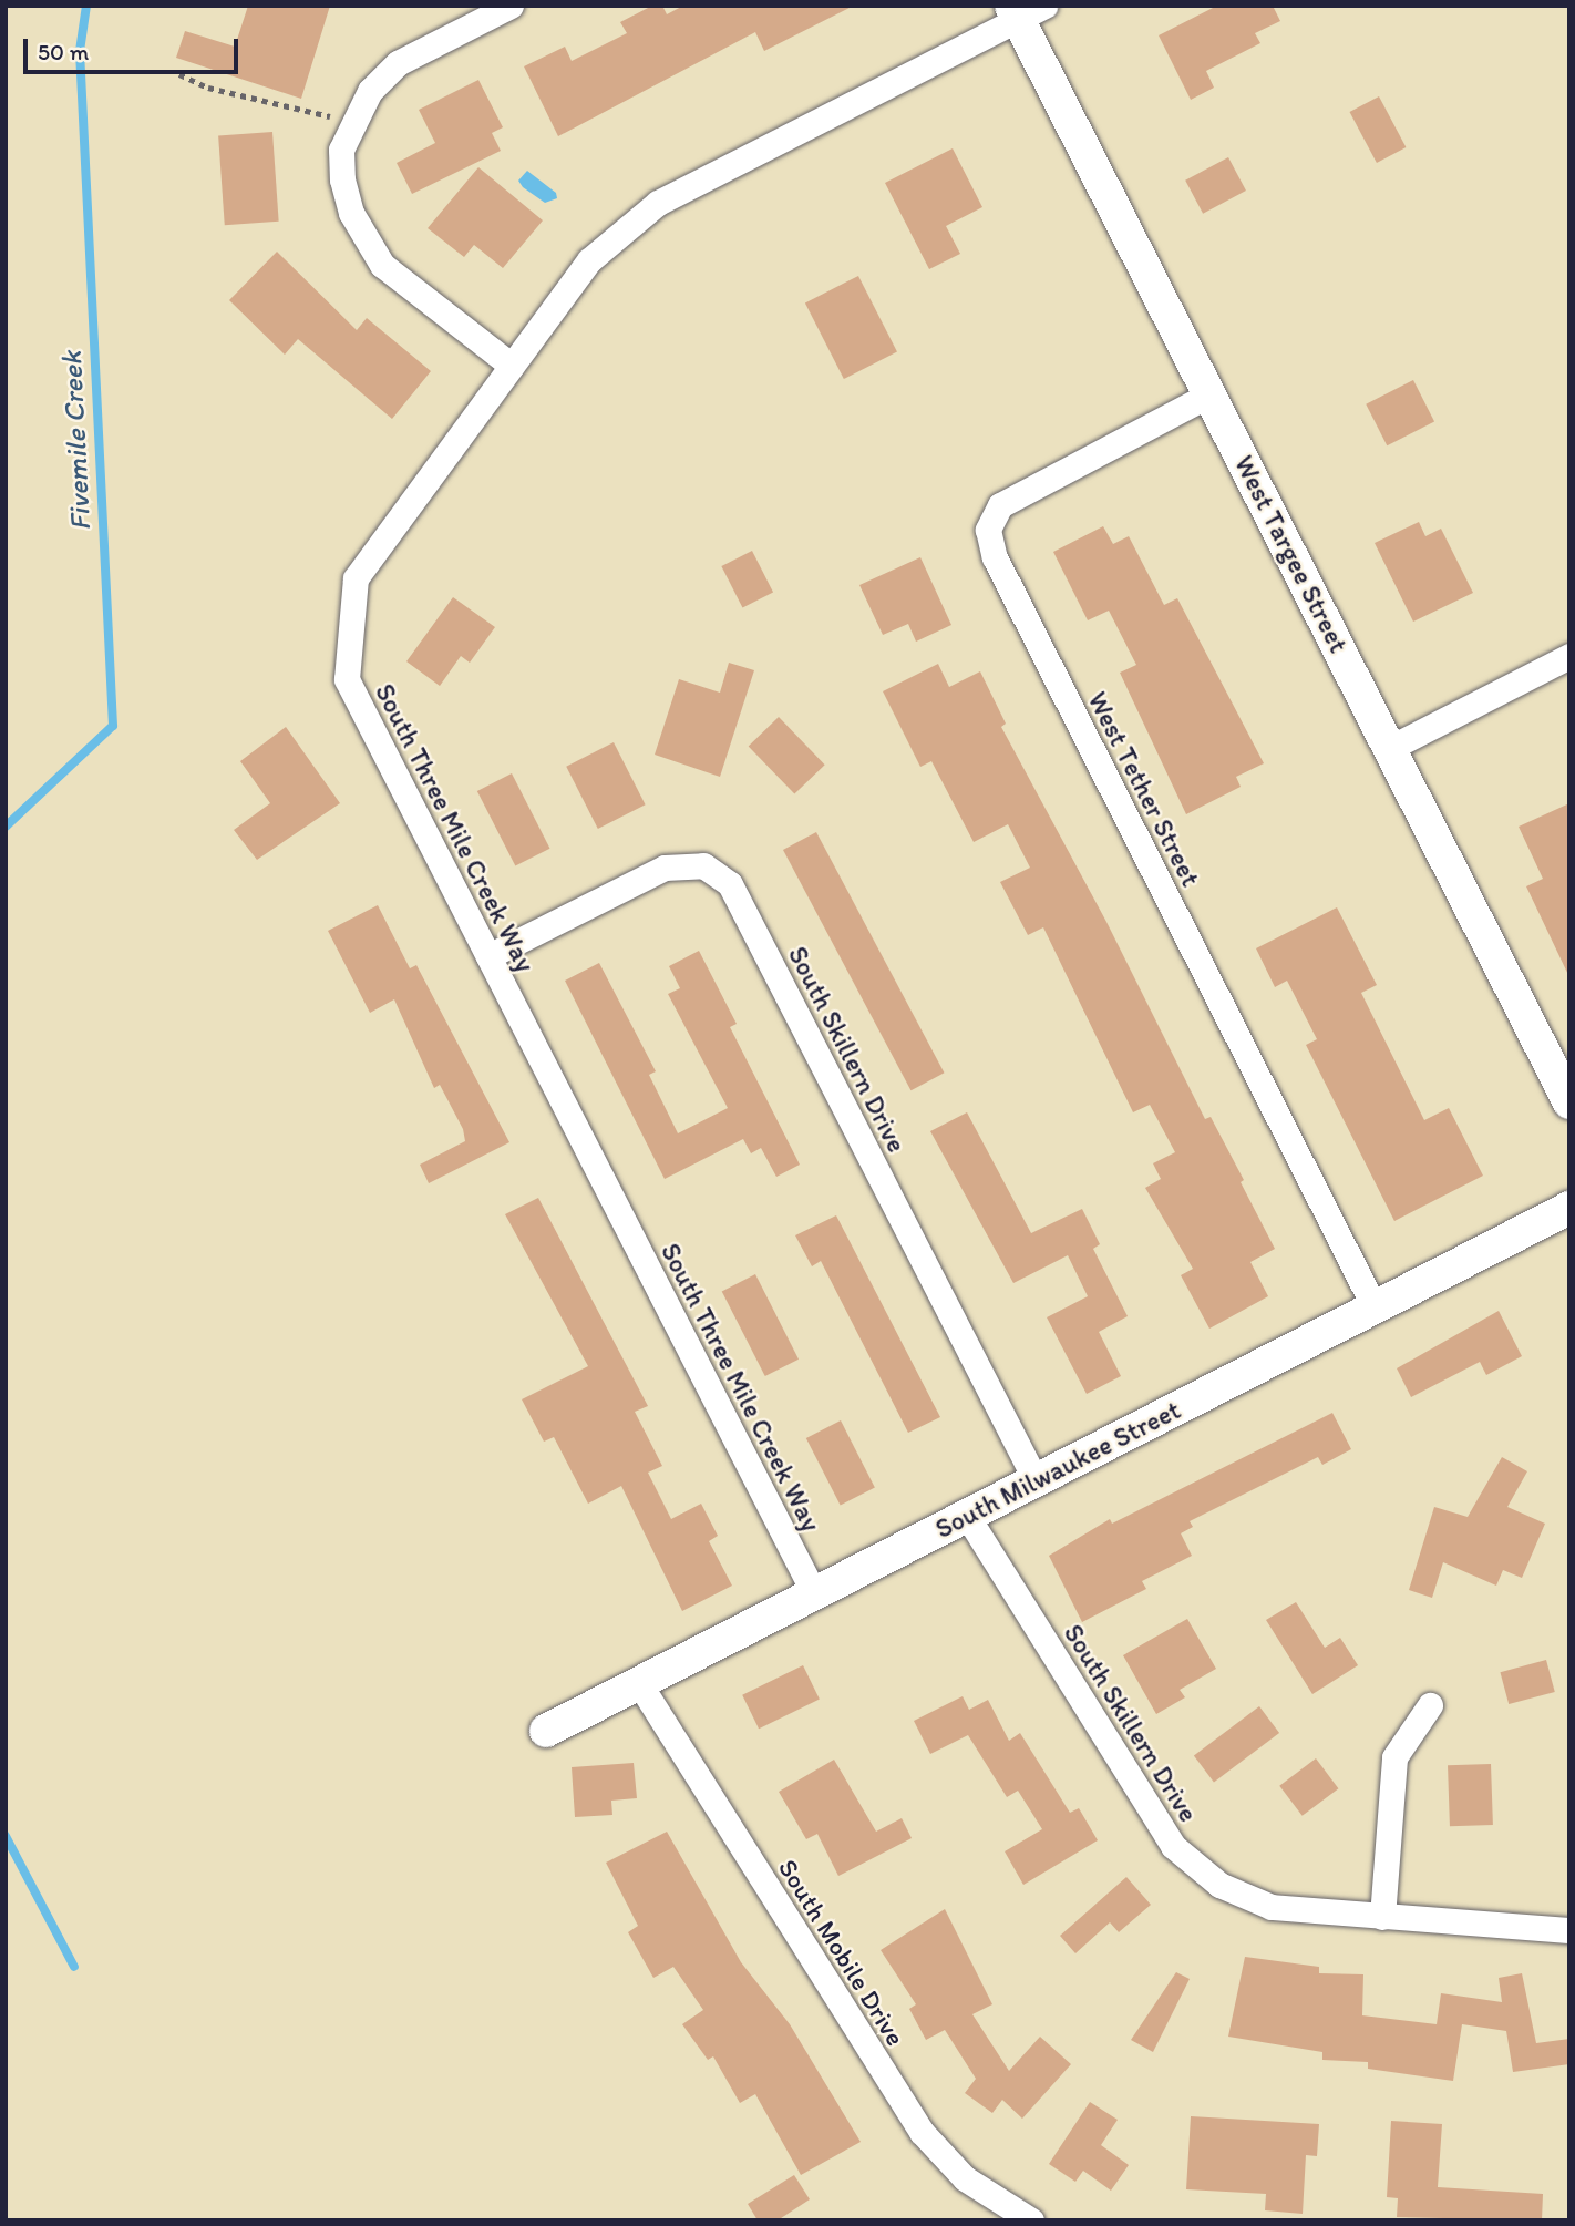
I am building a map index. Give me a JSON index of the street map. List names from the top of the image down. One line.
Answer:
{"streets":{"street":["West Targee Street","West Tether Street","South Three Mile Creek Way","South Skillern Drive","South Milwaukee Street","South Mobile Drive"]},"crossings":[["West Targee Street","West Tether Street"],["West Targee Street","South Three Mile Creek Way"],["West Tether Street","South Milwaukee Street"],["South Three Mile Creek Way","South Skillern Drive"],["South Three Mile Creek Way","South Milwaukee Street"],["South Skillern Drive","South Milwaukee Street"],["South Milwaukee Street","South Mobile Drive"]],"water":["Fivemile Creek"],"scale_bar":"50 m"}
